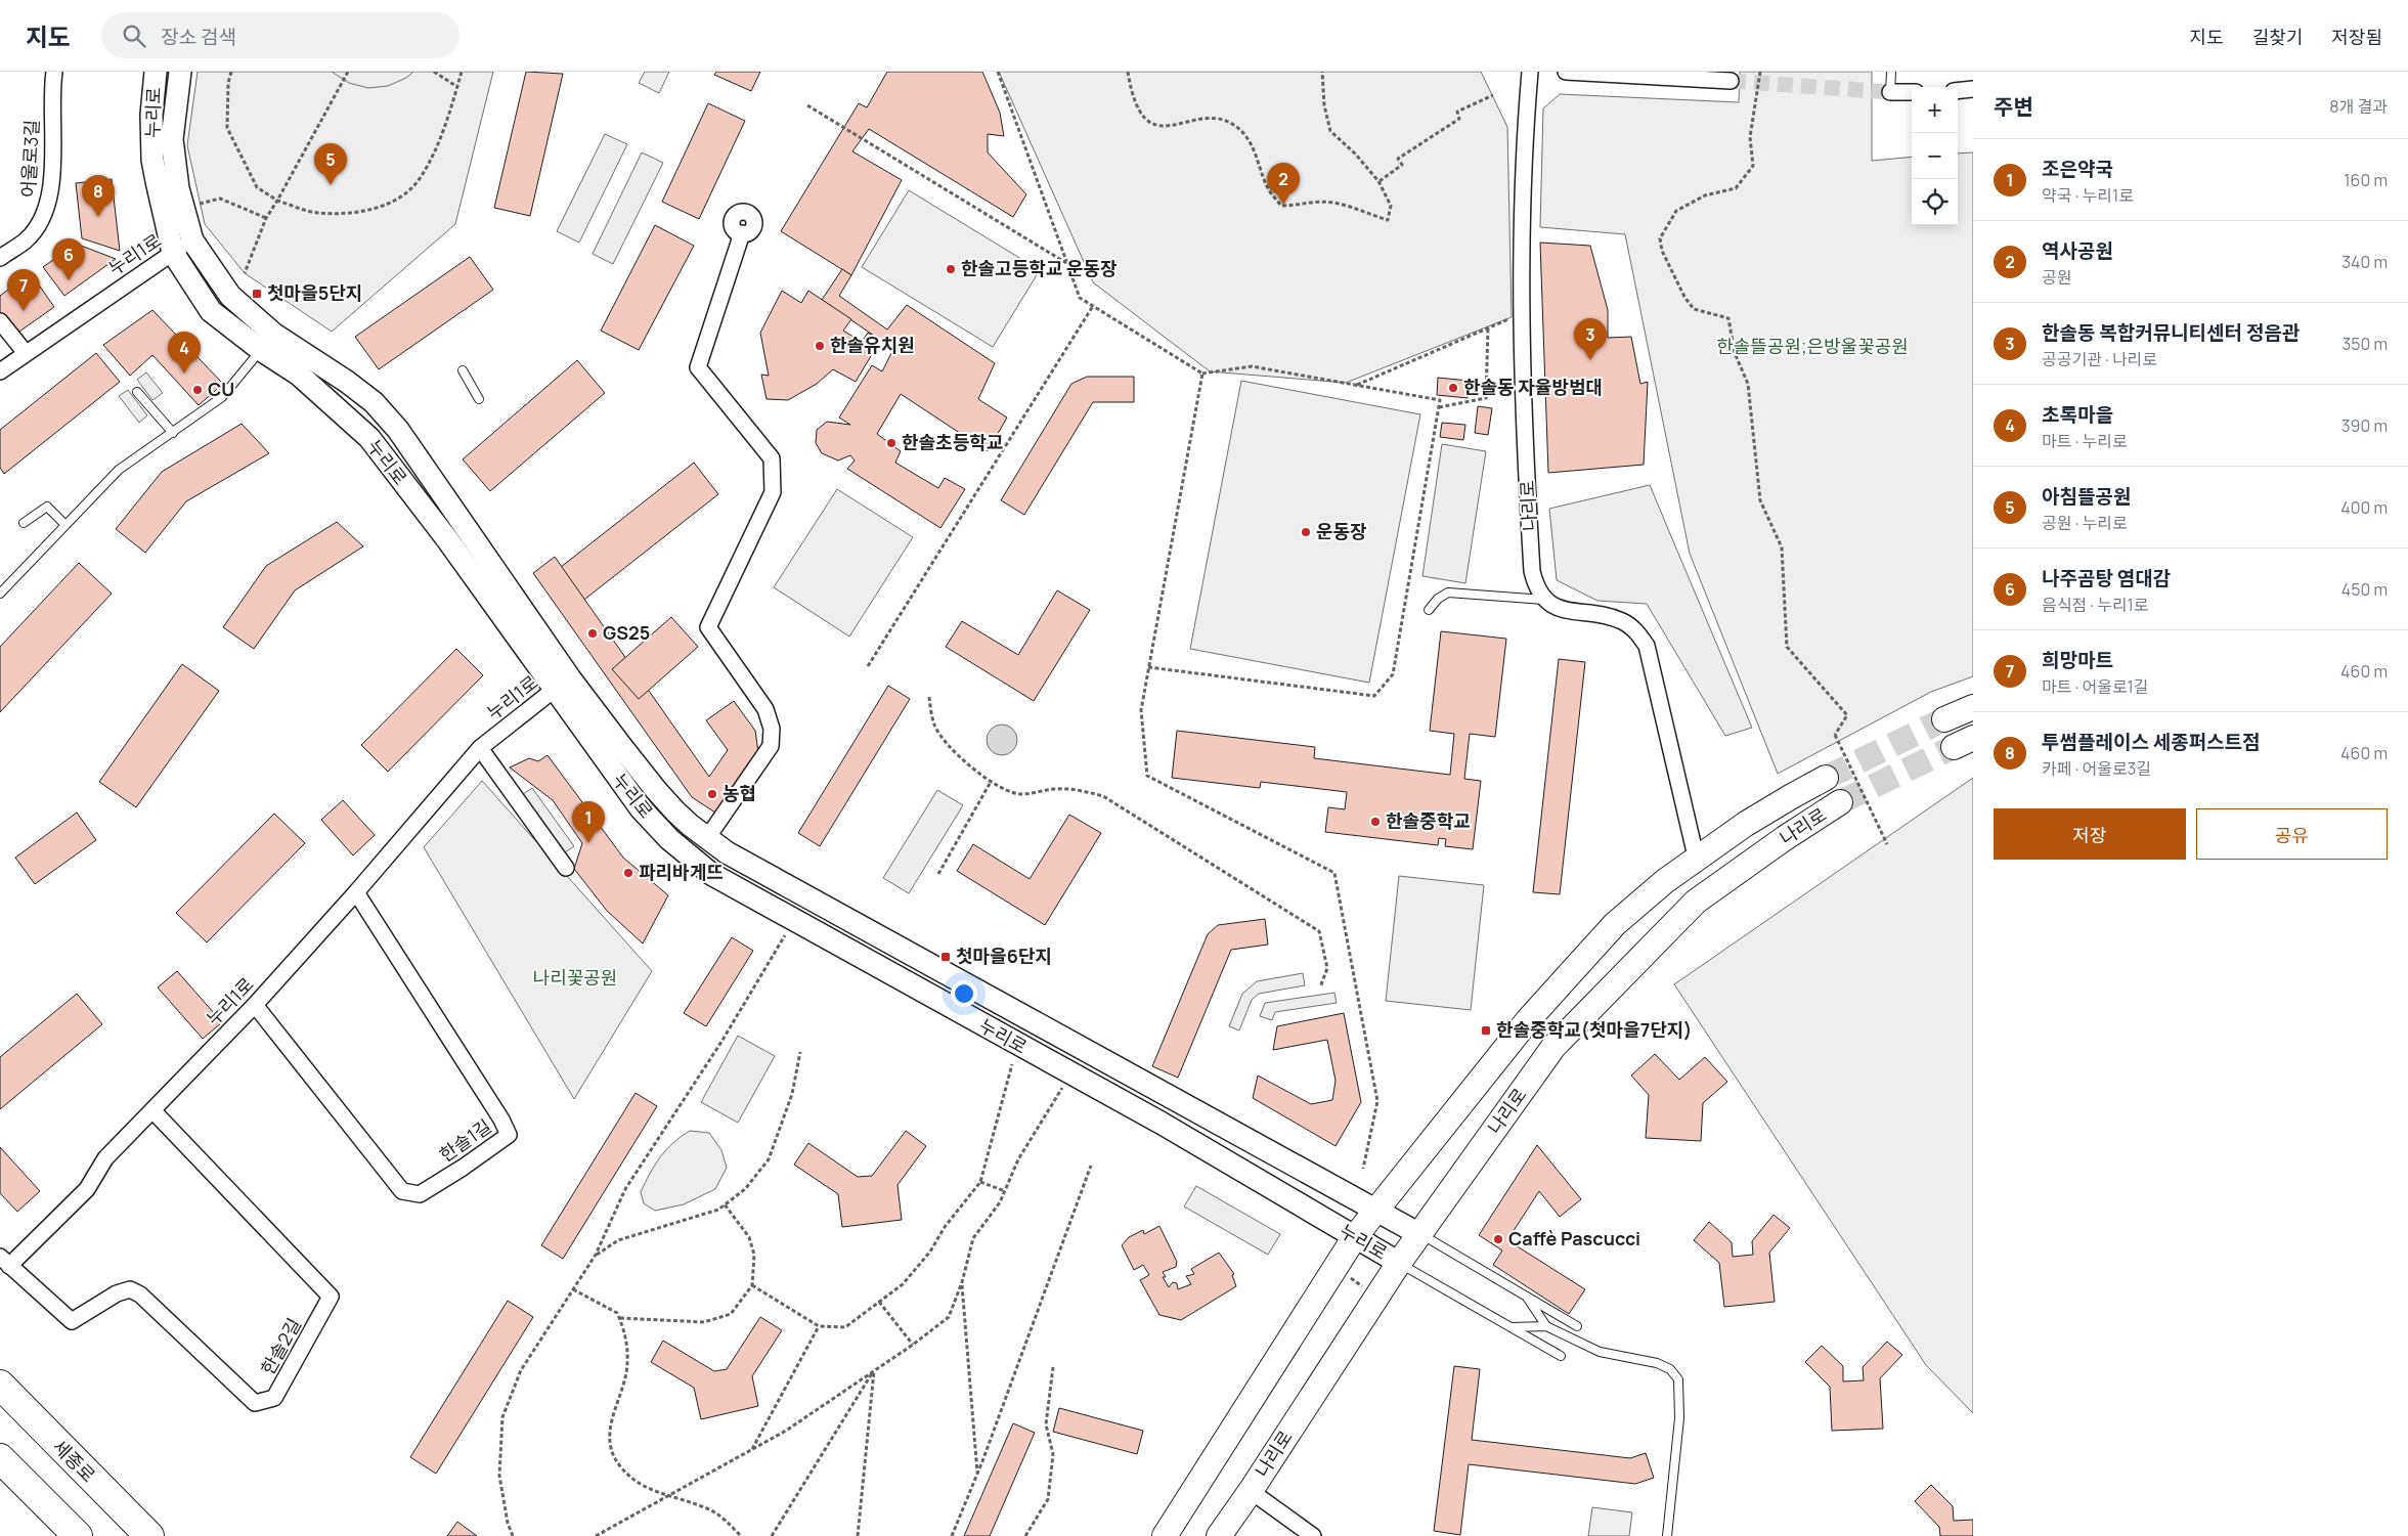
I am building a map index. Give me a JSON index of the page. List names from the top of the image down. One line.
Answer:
{"streets":{"highway":["세종로"],"main road":["나리로"],"street":["누리로","어울로3길","누리1로","한솔1길","한솔2길"]},"crossings":[["누리로","누리1로"],["누리로","나리로"],["누리1로","한솔1길"],["누리1로","한솔2길"]],"parks":["한솔뜰공원;은방울꽃공원","나리꽃공원"],"places":{"other":["한솔고등학교 운동장","한솔유치원","한솔동 자율방범대","CU","한솔초등학교","운동장","GS25","농협","한솔중학교","파리바게뜨","Caffè Pascucci"],"transit":["첫마을5단지","첫마을6단지","한솔중학교(첫마을7단지)"]},"page":{"header":"지도","search":"장소 검색","nav":["지도","길찾기","저장됨"],"heading":["주변","8개 결과"],"map_buttons":["+","−"],"list":[{"mark":"1","name":"조은약국","note":"약국 · 누리1로","value":"160 m"},{"mark":"2","name":"역사공원","note":"공원","value":"340 m"},{"mark":"3","name":"한솔동 복합커뮤니티센터 정음관","note":"공공기관 · 나리로","value":"350 m"},{"mark":"4","name":"초록마을","note":"마트 · 누리로","value":"390 m"},{"mark":"5","name":"아침뜰공원","note":"공원 · 누리로","value":"400 m"},{"mark":"6","name":"나주곰탕 염대감","note":"음식점 · 누리1로","value":"450 m"},{"mark":"7","name":"희망마트","note":"마트 · 어울로1길","value":"460 m"},{"mark":"8","name":"투썸플레이스 세종퍼스트점","note":"카페 · 어울로3길","value":"460 m"}],"pins":["5","2","8","6","7","3","4","1"],"buttons":["저장","공유"]}}
